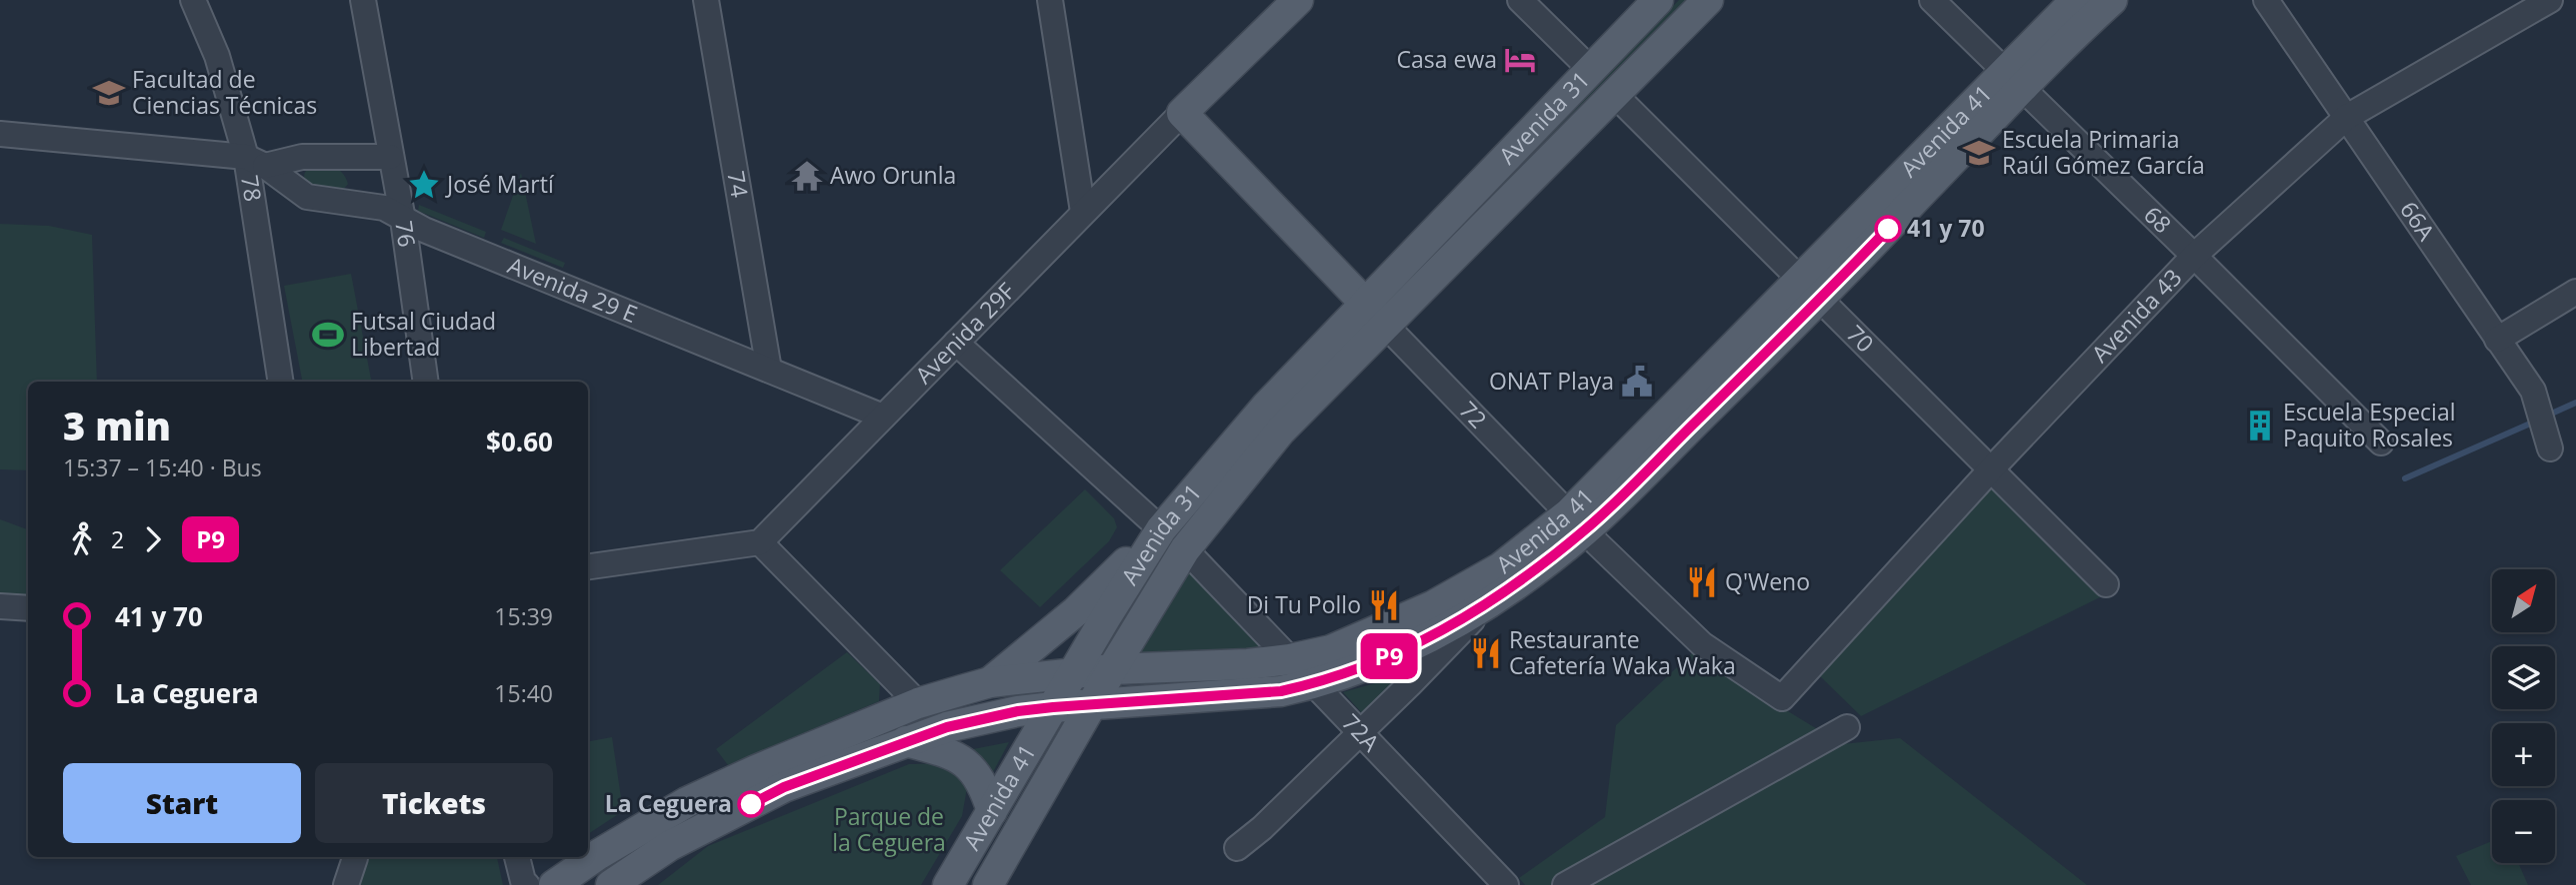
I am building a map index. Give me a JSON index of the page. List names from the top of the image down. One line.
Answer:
{"streets":{"main road":["Avenida 31","Avenida 41","Avenida 29F","72"],"street":["74","78","68","66A","76","Avenida 29 E","Avenida 43","70","72A"]},"crossings":[["Avenida 31","Avenida 41"],["Avenida 31","70"],["Avenida 31","72"],["Avenida 31","72A"],["Avenida 41","68"],["Avenida 41","70"],["Avenida 41","72"],["Avenida 41","72A"],["74","Avenida 29 E"],["78","Avenida 29 E"],["68","Avenida 43"],["66A","Avenida 43"],["76","Avenida 29 E"],["Avenida 29 E","Avenida 29F"],["Avenida 43","70"],["Avenida 43","72"],["Avenida 29F","72"]],"parks":["Parque de la Ceguera"],"places":{"hotel":["Casa ewa"],"school or university":["Facultad de Ciencias Técnicas","Escuela Primaria Raúl Gómez García"],"temple":["Awo Orunla"],"place":["José Martí"],"other":["41 y 70","La Ceguera"],"sports":["Futsal Ciudad Libertad"],"public building":["ONAT Playa"],"building":["Escuela Especial Paquito Rosales"],"restaurant":["Q'Weno","Di Tu Pollo","Restaurante Cafetería Waka Waka"]},"lines":["bus line P9"],"north":"top right","page":{"on_map":"P9","heading":["3 min","15:37 – 15:40 · Bus","$0.60"],"legs":["2","P9"],"map_buttons":["+","−"],"list":[{"name":"41 y 70","value":"15:39"},{"name":"La Ceguera","value":"15:40"}],"buttons":["Start","Tickets"]}}
